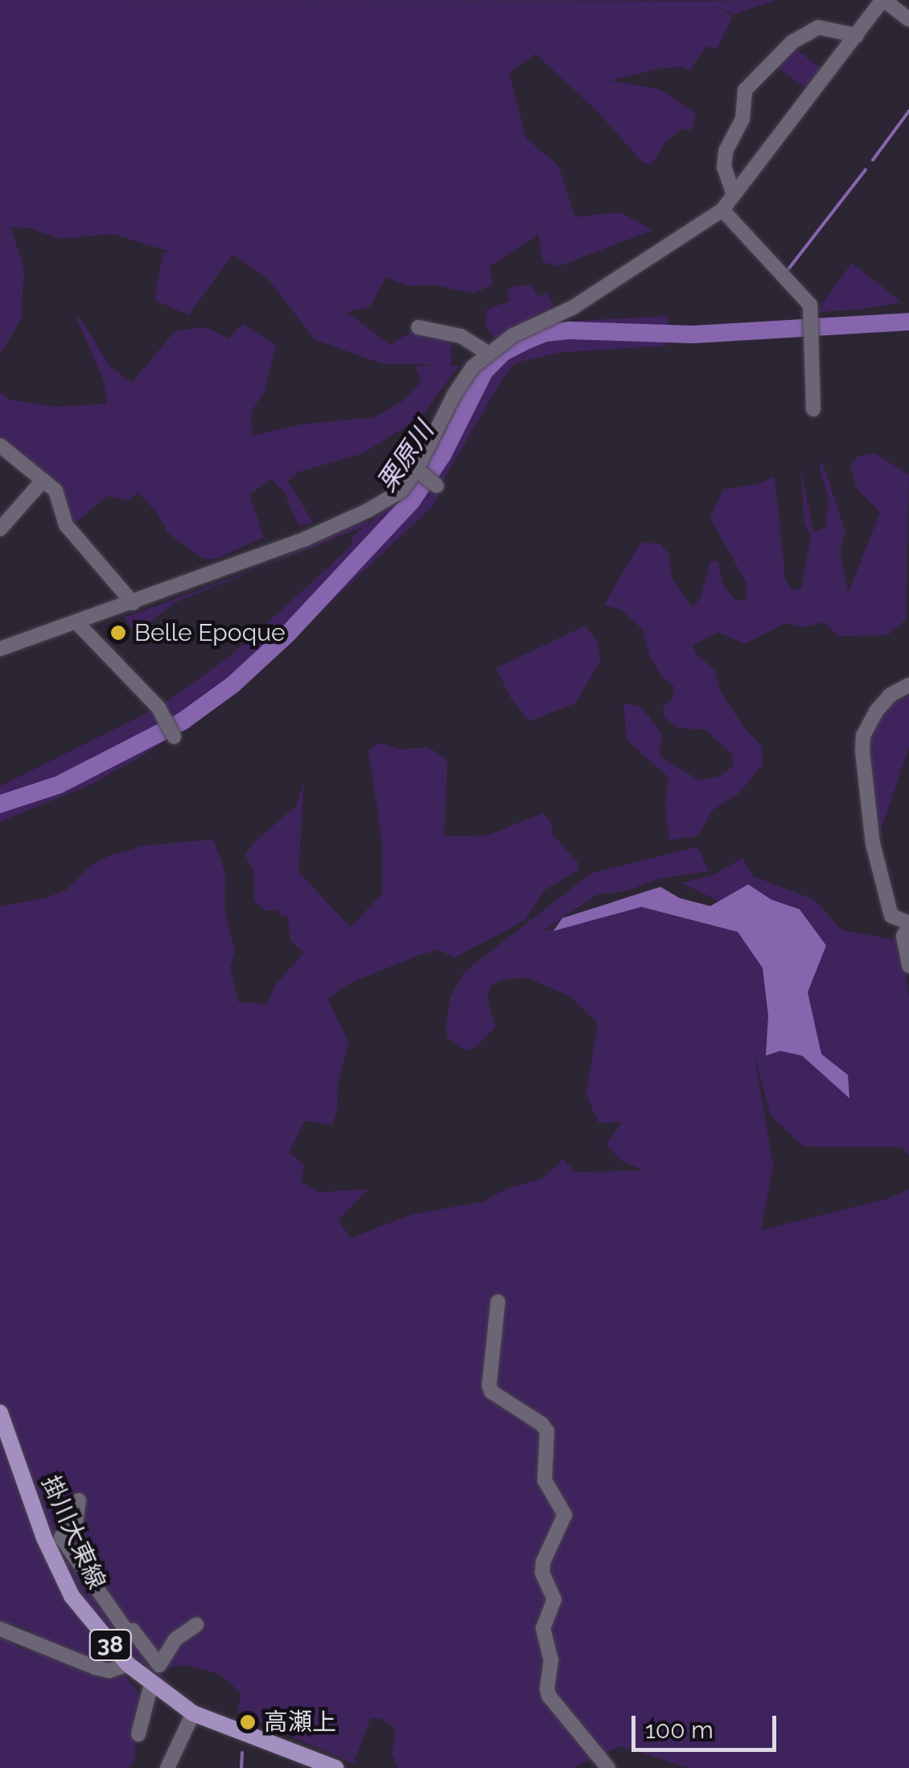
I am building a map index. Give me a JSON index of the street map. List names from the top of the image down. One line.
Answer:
{"streets":{"main road":["掛川大東線","38"]},"water":["栗原川"],"places":["Belle Epoque","高瀬上"],"scale_bar":"100 m"}
